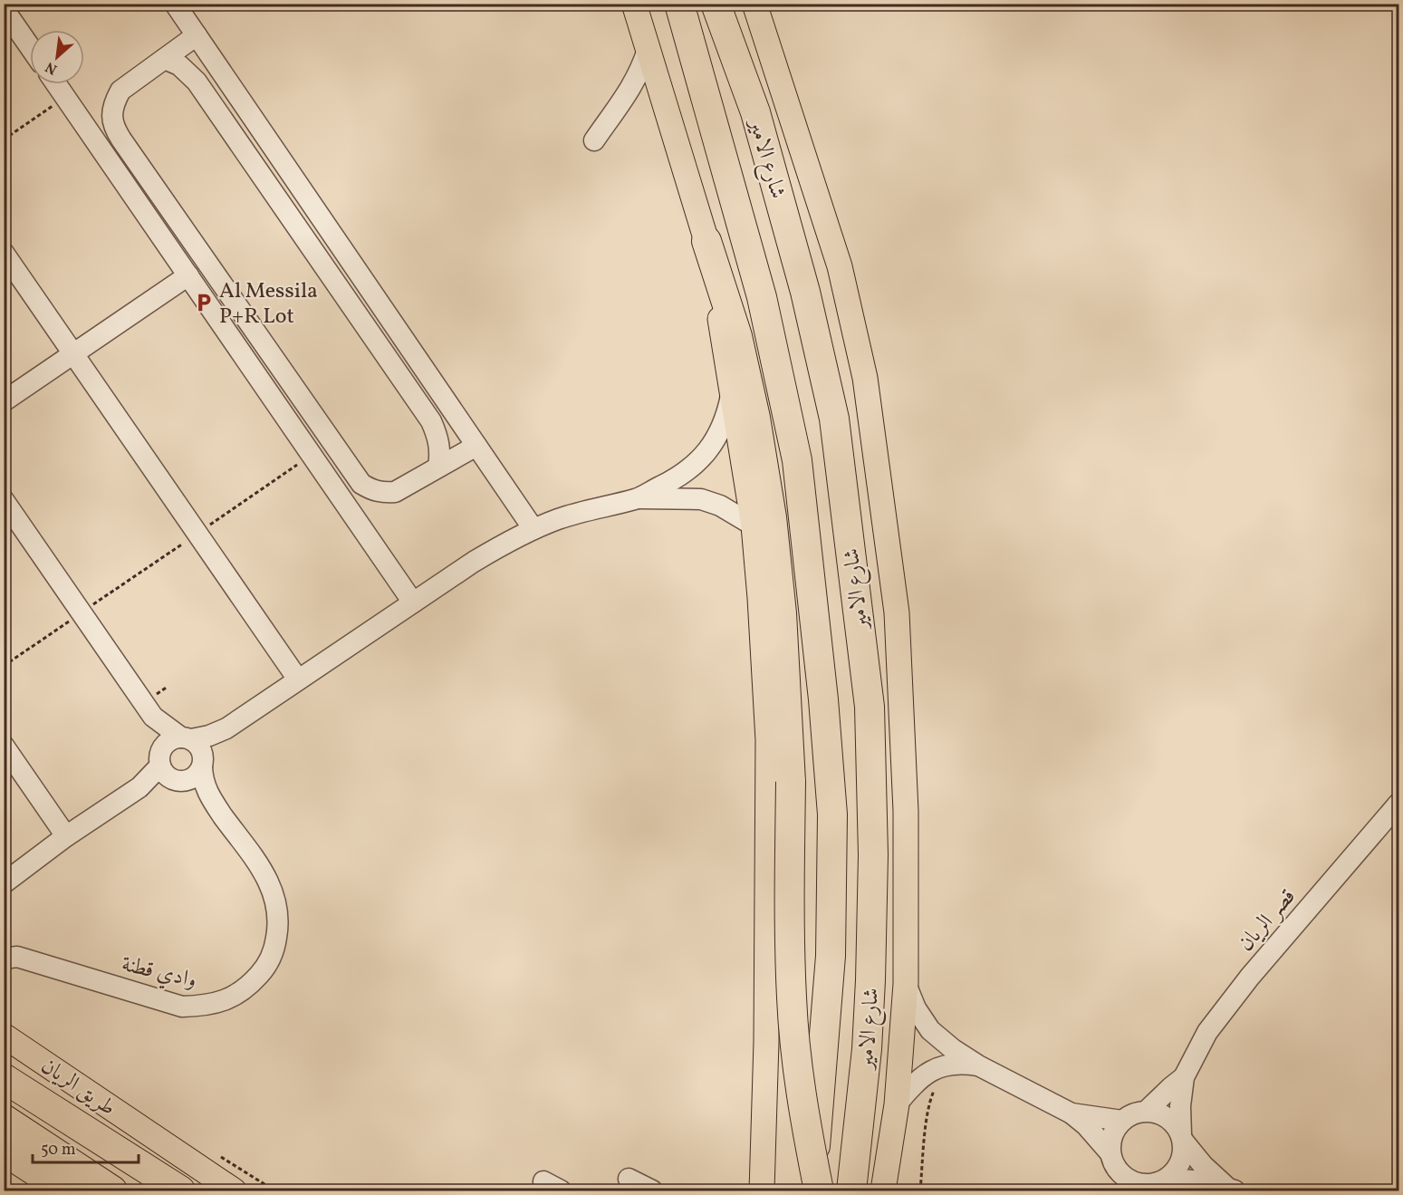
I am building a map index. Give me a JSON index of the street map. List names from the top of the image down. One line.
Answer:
{"streets":{"highway":["شارع الامير"],"main road":["طريق الريان"],"street":["قصر الريان","وادي قطنة"]},"places":{"parking":["Al Messila P+R Lot"]},"scale_bar":"50 m","north":"bottom left"}
